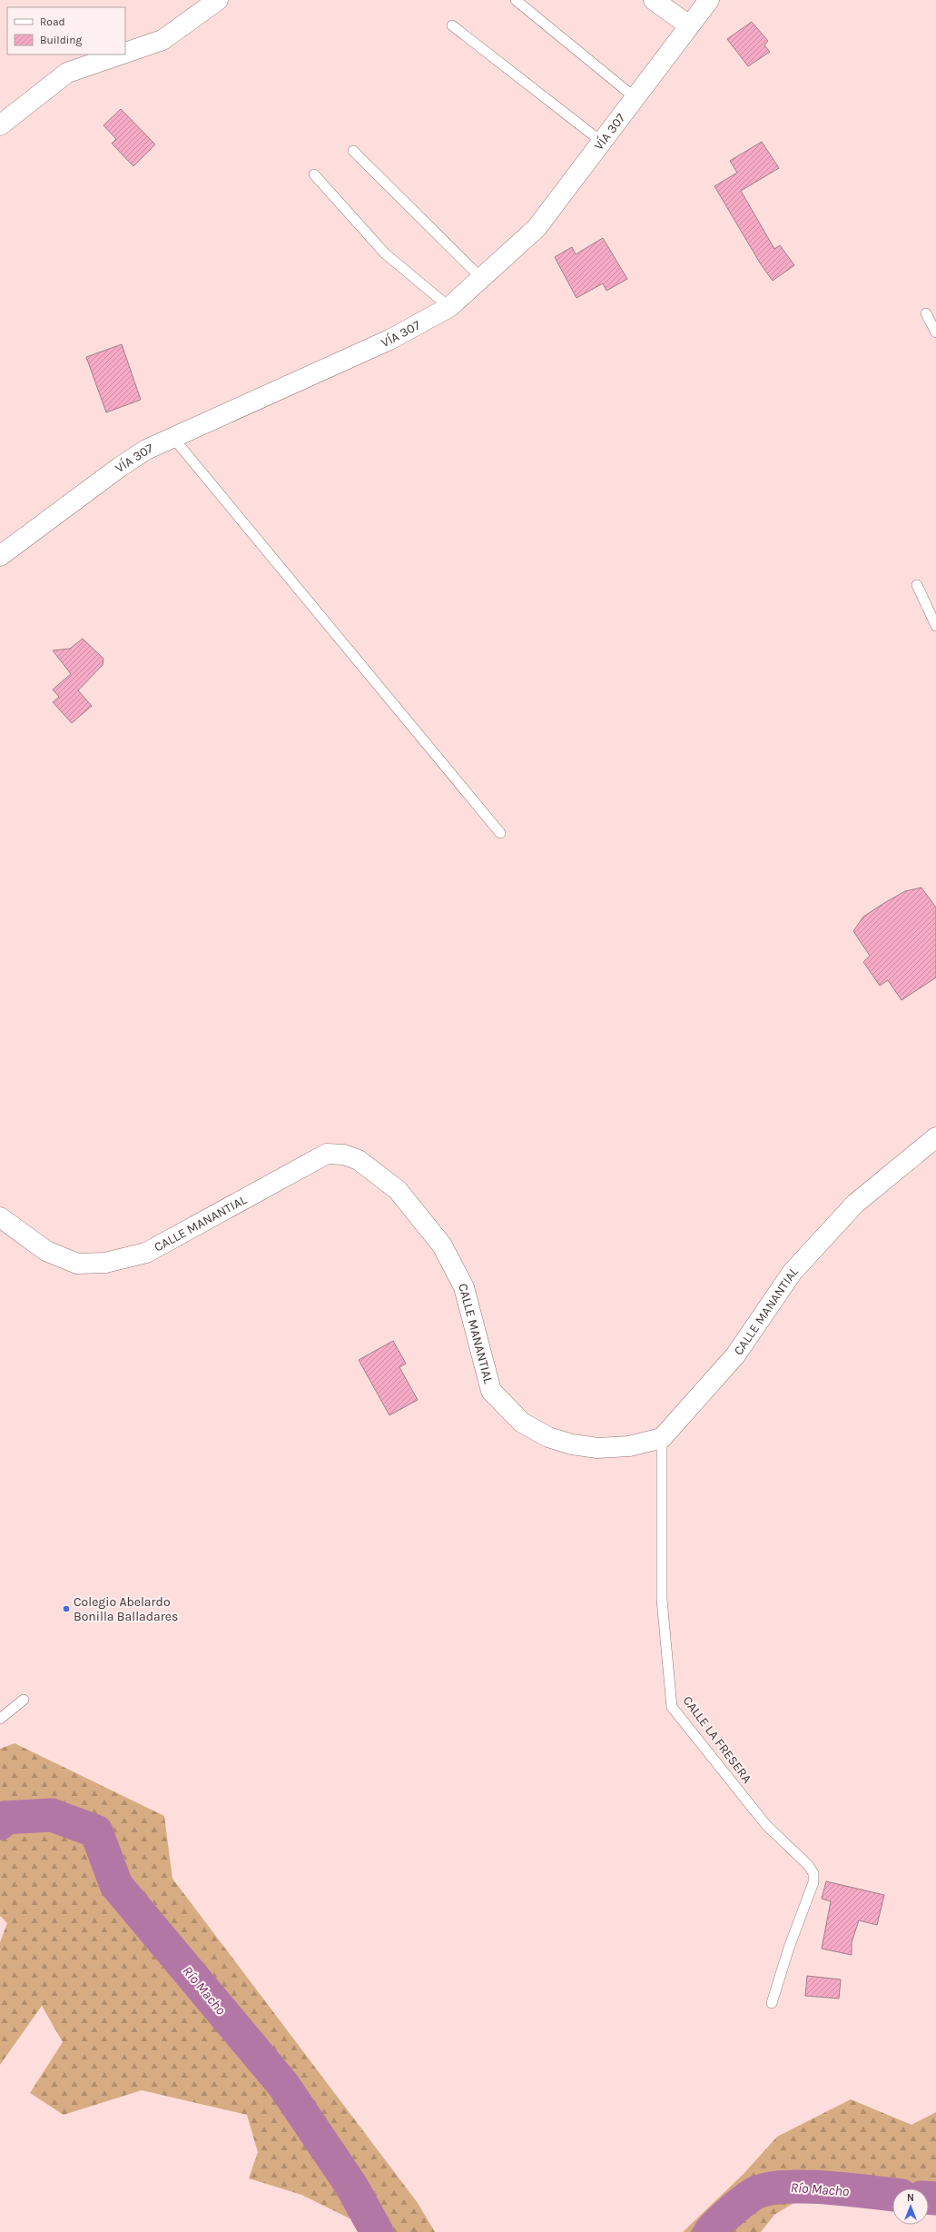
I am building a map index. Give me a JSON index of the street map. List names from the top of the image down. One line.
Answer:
{"streets":{"street":["VÍA 307","CALLE MANANTIAL"],"lane":["CALLE LA FRESERA"]},"crossings":[["CALLE MANANTIAL","CALLE LA FRESERA"]],"water":["Río Macho"],"places":["Colegio Abelardo Bonilla Balladares"],"legend":["Road","Building"],"north":"top"}
